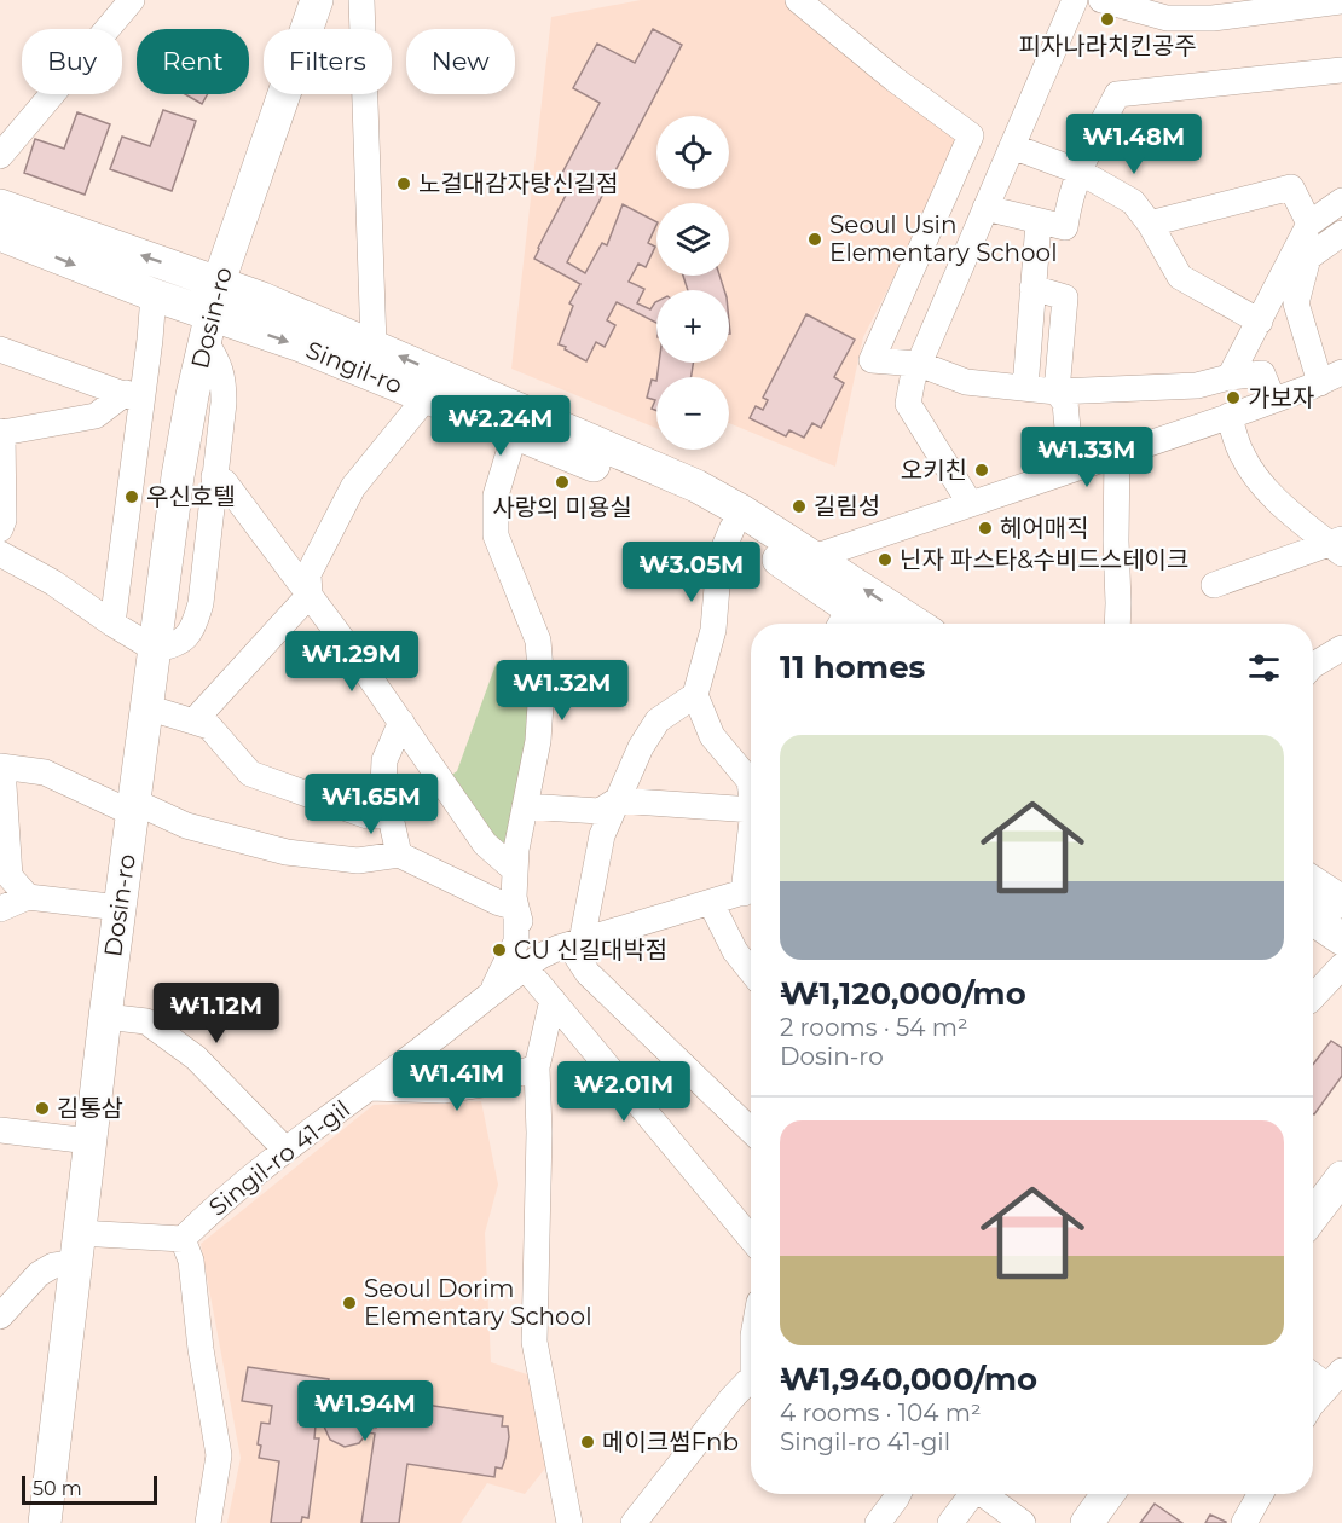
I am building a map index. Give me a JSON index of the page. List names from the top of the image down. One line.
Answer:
{"streets":{"main road":["Dosin-ro","Singil-ro"],"street":["Singil-ro 41-gil"]},"crossings":[["Dosin-ro","Singil-ro"]],"places":["피자나라치킨공주","노걸대감자탕신길점","Seoul Usin Elementary School","가보자","오키친","사랑의 미용실","우신호텔","길림성","헤어매직","닌자 파스타&수비드스테이크","CU 신길대박점","김통삼","Seoul Dorim Elementary School","메이크썸Fnb"],"scale_bar":"50 m","page":{"chip":["Buy","Rent","Filters","New"],"price":["₩1.48M","₩2.24M","₩1.33M","₩3.05M","₩1.29M","₩1.32M","₩1.65M","₩1.12M","₩1.41M","₩2.01M","₩1.94M"],"map_buttons":["+","−"],"heading":"11 homes","list":[{"name":"₩1,120,000/mo","note":"2 rooms · 54 m² · Dosin-ro"},{"name":"₩1,940,000/mo","note":"4 rooms · 104 m² · Singil-ro 41-gil"}],"scale":"50 m"}}
